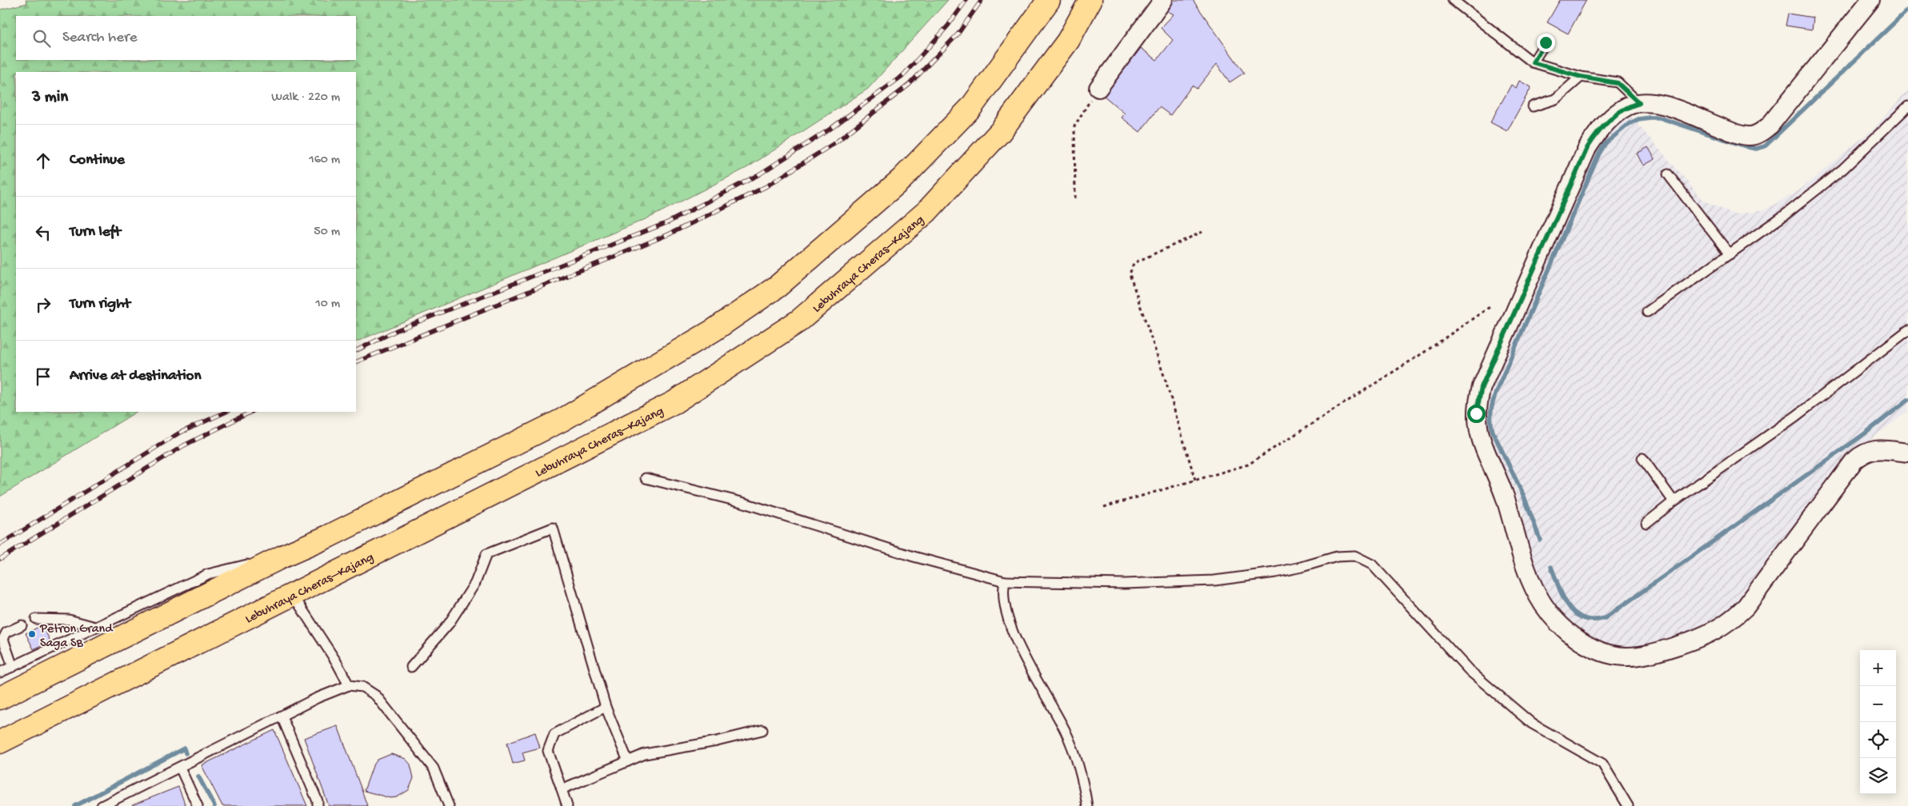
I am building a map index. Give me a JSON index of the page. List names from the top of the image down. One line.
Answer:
{"streets":{"highway":["Lebuhraya Cheras–Kajang"]},"places":["Petron Grand Saga SB"],"page":{"search":"Search here","heading":["3 min","Walk · 220 m"],"list":[["Continue","160 m"],["Turn left","50 m"],["Turn right","10 m"],"Arrive at destination"],"map_buttons":["+","−"]}}
